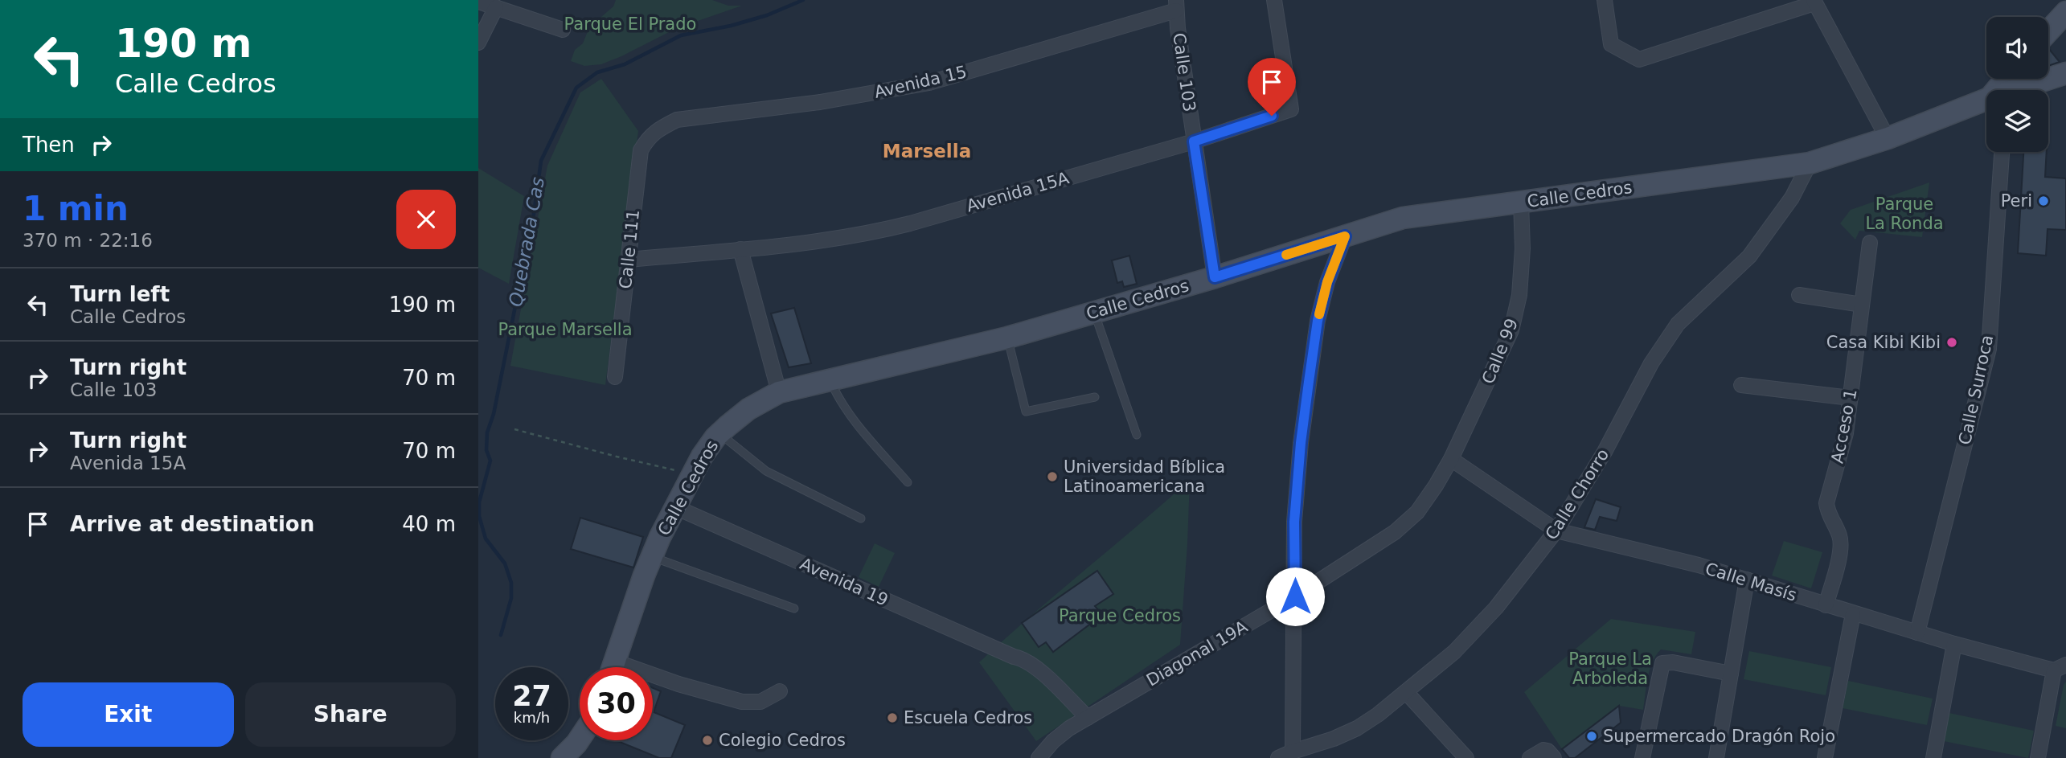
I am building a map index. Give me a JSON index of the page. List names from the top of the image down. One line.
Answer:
{"streets":{"street":["Calle 103","Avenida 15","Avenida 15A","Calle Cedros","Calle 111","Calle 99","Calle Surroca","Acceso 1","Calle Chorro","Avenida 19","Calle Masís","Diagonal 19A"]},"crossings":[["Calle 103","Avenida 15"],["Calle 103","Avenida 15A"],["Calle 103","Calle Cedros"],["Avenida 15","Calle 111"],["Avenida 15A","Calle 111"],["Calle Cedros","Calle 99"],["Calle Cedros","Calle Chorro"],["Calle Cedros","Avenida 19"],["Calle 99","Calle Masís"],["Calle 99","Diagonal 19A"],["Calle Surroca","Calle Masís"],["Acceso 1","Calle Masís"],["Calle Chorro","Calle Masís"],["Avenida 19","Diagonal 19A"],["Calle Masís","Diagonal 19A"]],"districts":["Marsella"],"water":["Quebrada Cas"],"parks":["Parque El Prado","Parque La Ronda","Parque Marsella","Parque Cedros","Parque La Arboleda"],"places":["Peri","Casa Kibi Kibi","Universidad Bíblica Latinoamericana","Escuela Cedros","Supermercado Dragón Rojo","Colegio Cedros"],"page":{"turn":["190 m","Calle Cedros"],"then":"Then","heading":["1 min","370 m · 22:16"],"list":[{"name":"Turn left","note":"Calle Cedros","value":"190 m"},{"name":"Turn right","note":"Calle 103","value":"70 m"},{"name":"Turn right","note":"Avenida 15A","value":"70 m"},{"name":"Arrive at destination","value":"40 m"}],"speed":"27 km/h","limit":"30","buttons":["Exit","Share"]}}
